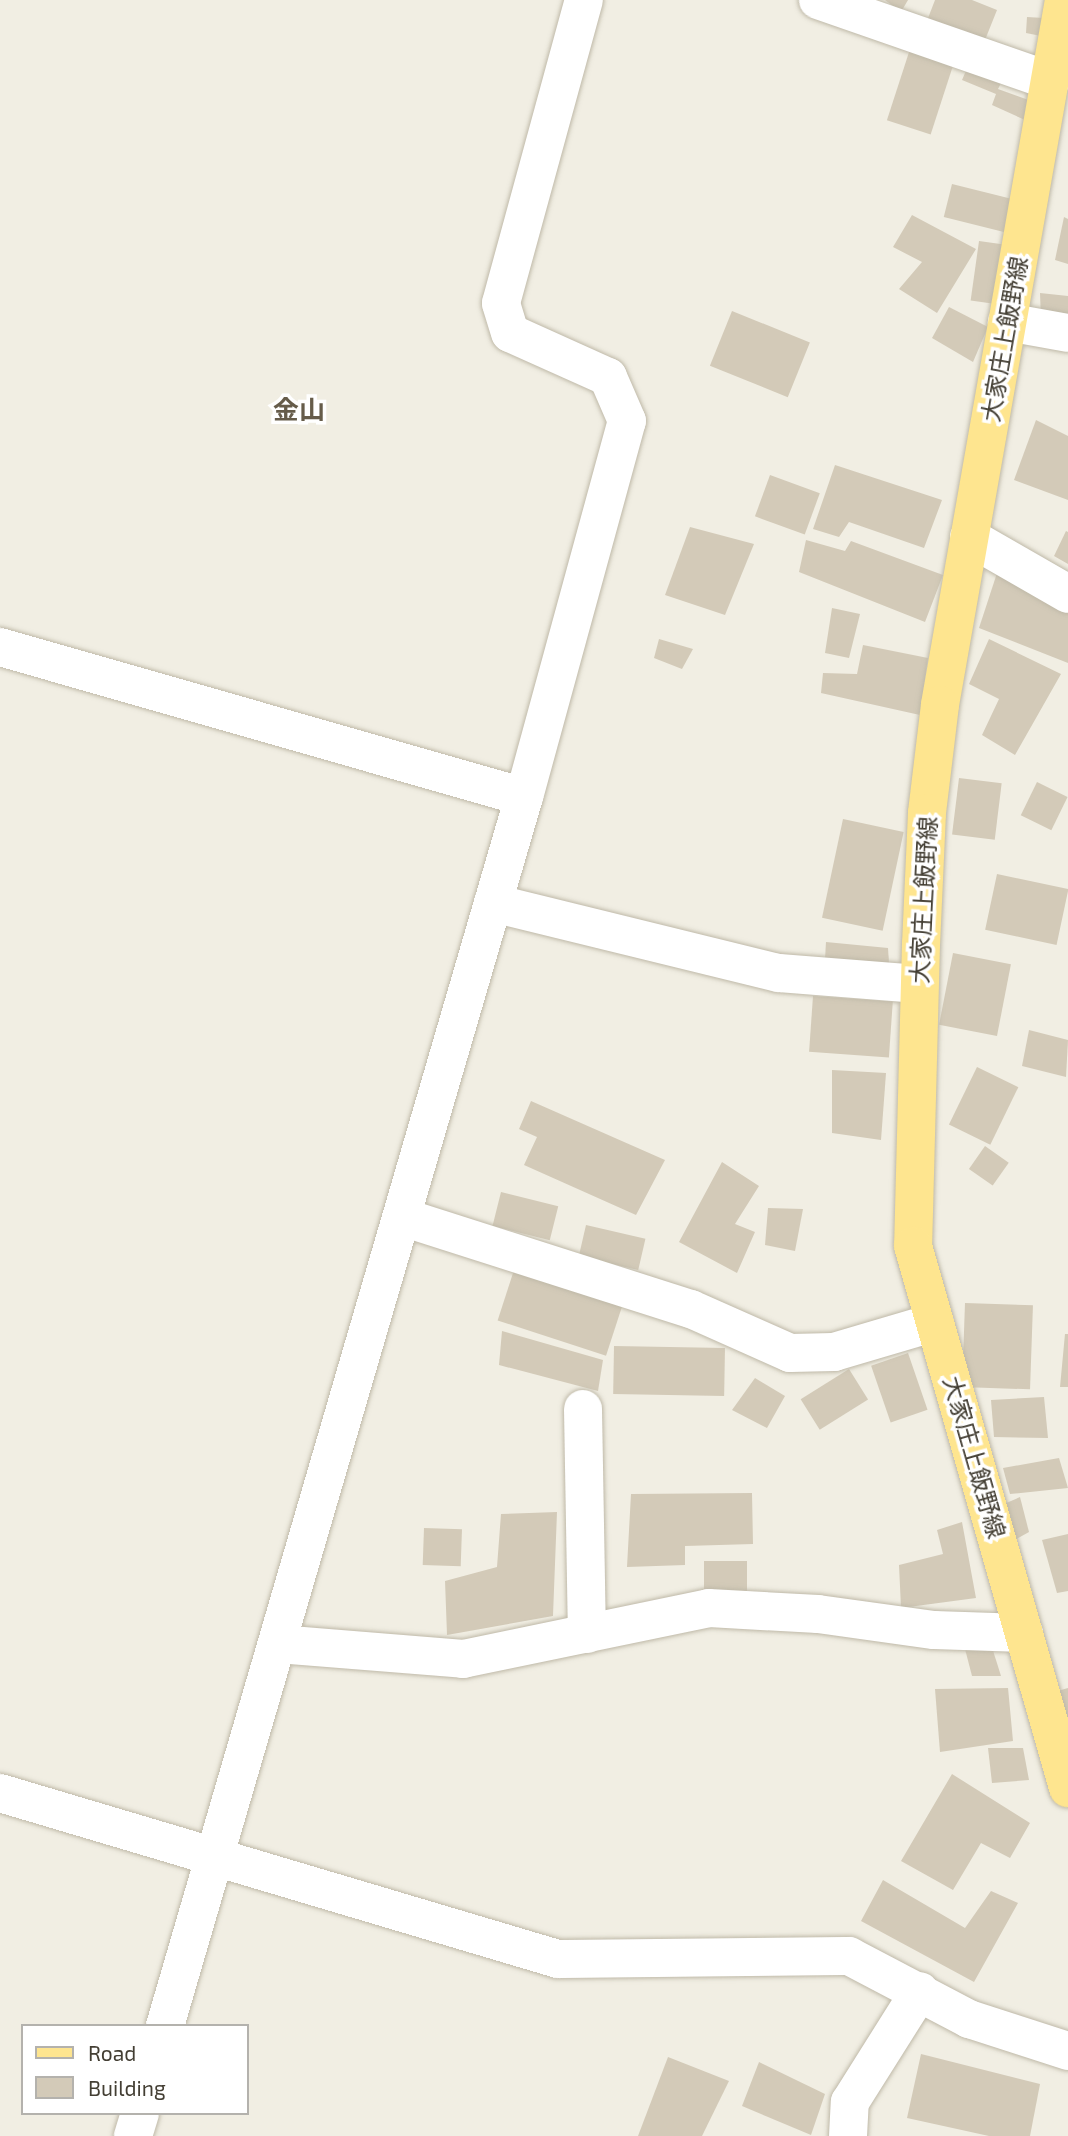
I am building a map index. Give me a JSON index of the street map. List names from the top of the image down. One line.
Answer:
{"streets":{"main road":["大家庄上飯野線"]},"districts":["金山"],"legend":["Road","Building"]}
